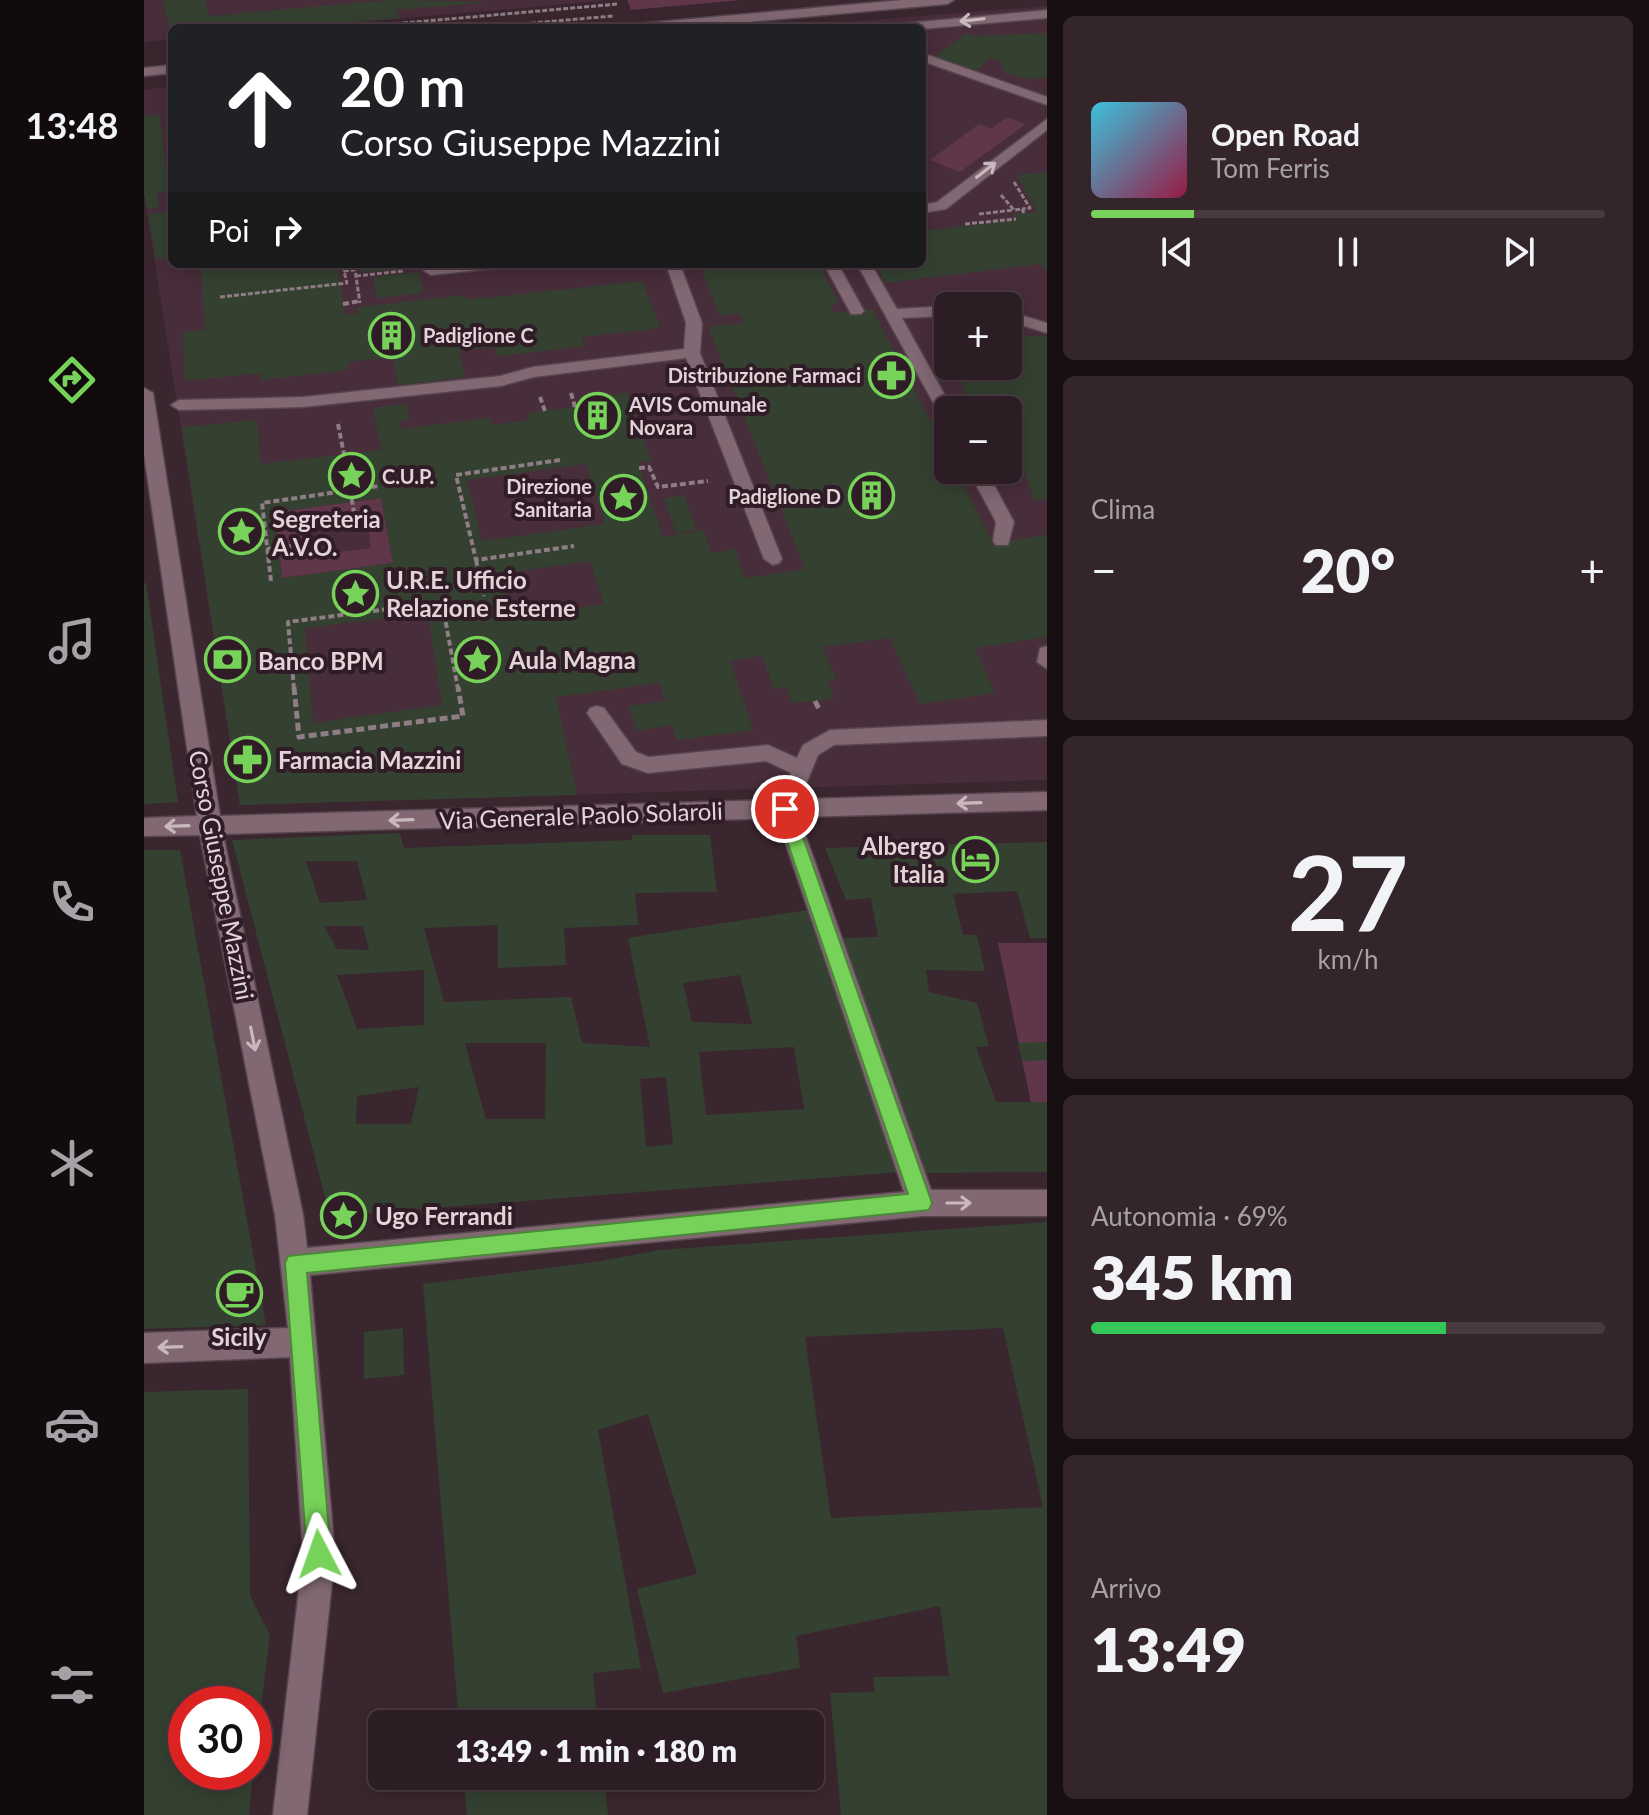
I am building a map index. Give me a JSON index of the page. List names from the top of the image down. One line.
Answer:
{"streets":{"street":["Via Generale Paolo Solaroli","Corso Giuseppe Mazzini"]},"crossings":[["Via Generale Paolo Solaroli","Corso Giuseppe Mazzini"]],"one_way":["Via Generale Paolo Solaroli"],"places":{"building":["Padiglione C","AVIS Comunale Novara","Padiglione D"],"pharmacy":["Distribuzione Farmaci","Farmacia Mazzini"],"place":["C.U.P.","Direzione Sanitaria","Segreteria A.V.O.","U.R.E. Ufficio Relazione Esterne","Aula Magna","Ugo Ferrandi"],"bank":["Banco BPM"],"hotel":["Albergo Italia"],"cafe":["Sicily"]},"page":{"tabs":"13:48","turn":["20 m","Corso Giuseppe Mazzini"],"song":["Open Road","Tom Ferris"],"then":"Poi","map_buttons":["+","−"],"tile":["Clima",["27","km/h"],["Autonomia · 69%","345 km"],["Arrivo","13:49"]],"heat":["−","20°","+"],"limit":"30","trip":"13:49 · 1 min · 180 m"}}
